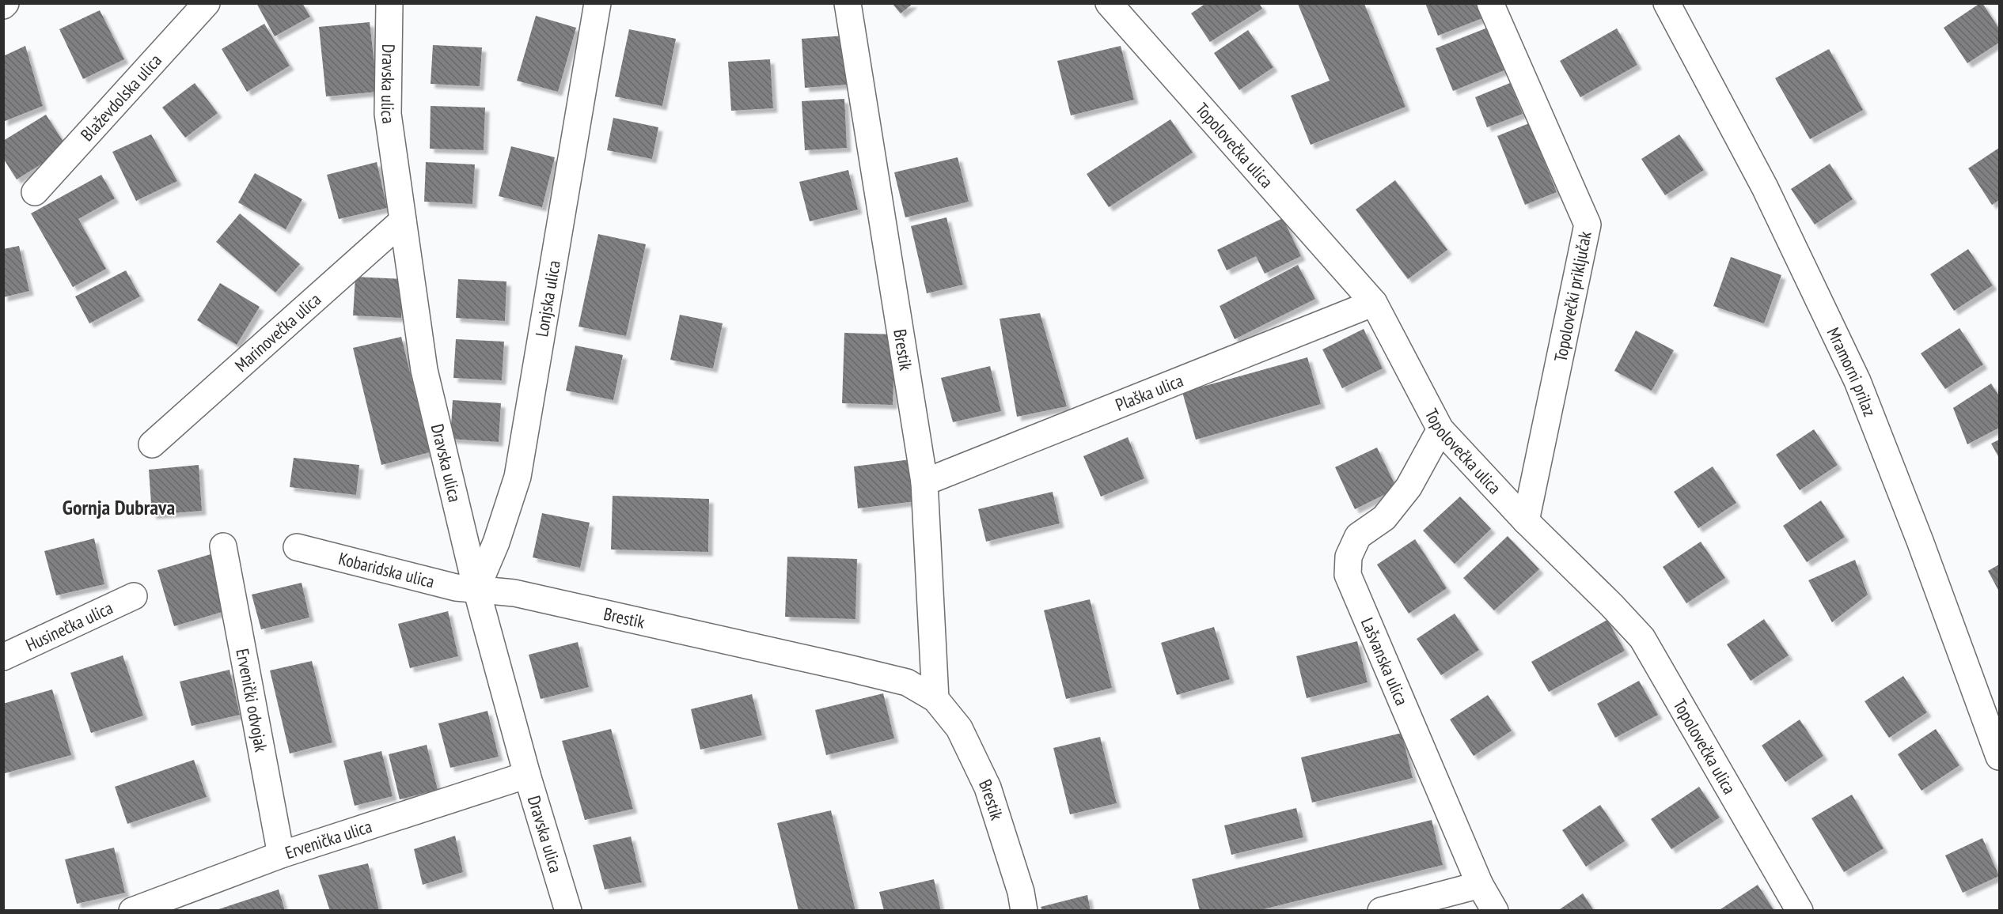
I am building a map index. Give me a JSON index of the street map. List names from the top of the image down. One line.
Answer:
{"streets":{"street":["Dravska ulica","Blaževdolska ulica","Topolovečka ulica","Topolovečki priključak","Lonjska ulica","Marinovečka ulica","Brestik","Mramorni prilaz","Plaška ulica","Kobaridska ulica","Husinečka ulica","Lašvanska ulica","Ervenički odvojak","Ervenička ulica"]},"crossings":[["Dravska ulica","Lonjska ulica"],["Dravska ulica","Marinovečka ulica"],["Dravska ulica","Brestik"],["Dravska ulica","Kobaridska ulica"],["Dravska ulica","Ervenička ulica"],["Topolovečka ulica","Topolovečki priključak"],["Topolovečka ulica","Plaška ulica"],["Topolovečka ulica","Lašvanska ulica"],["Lonjska ulica","Brestik"],["Lonjska ulica","Kobaridska ulica"],["Brestik","Plaška ulica"],["Brestik","Kobaridska ulica"],["Ervenički odvojak","Ervenička ulica"]],"districts":["Gornja Dubrava"]}
